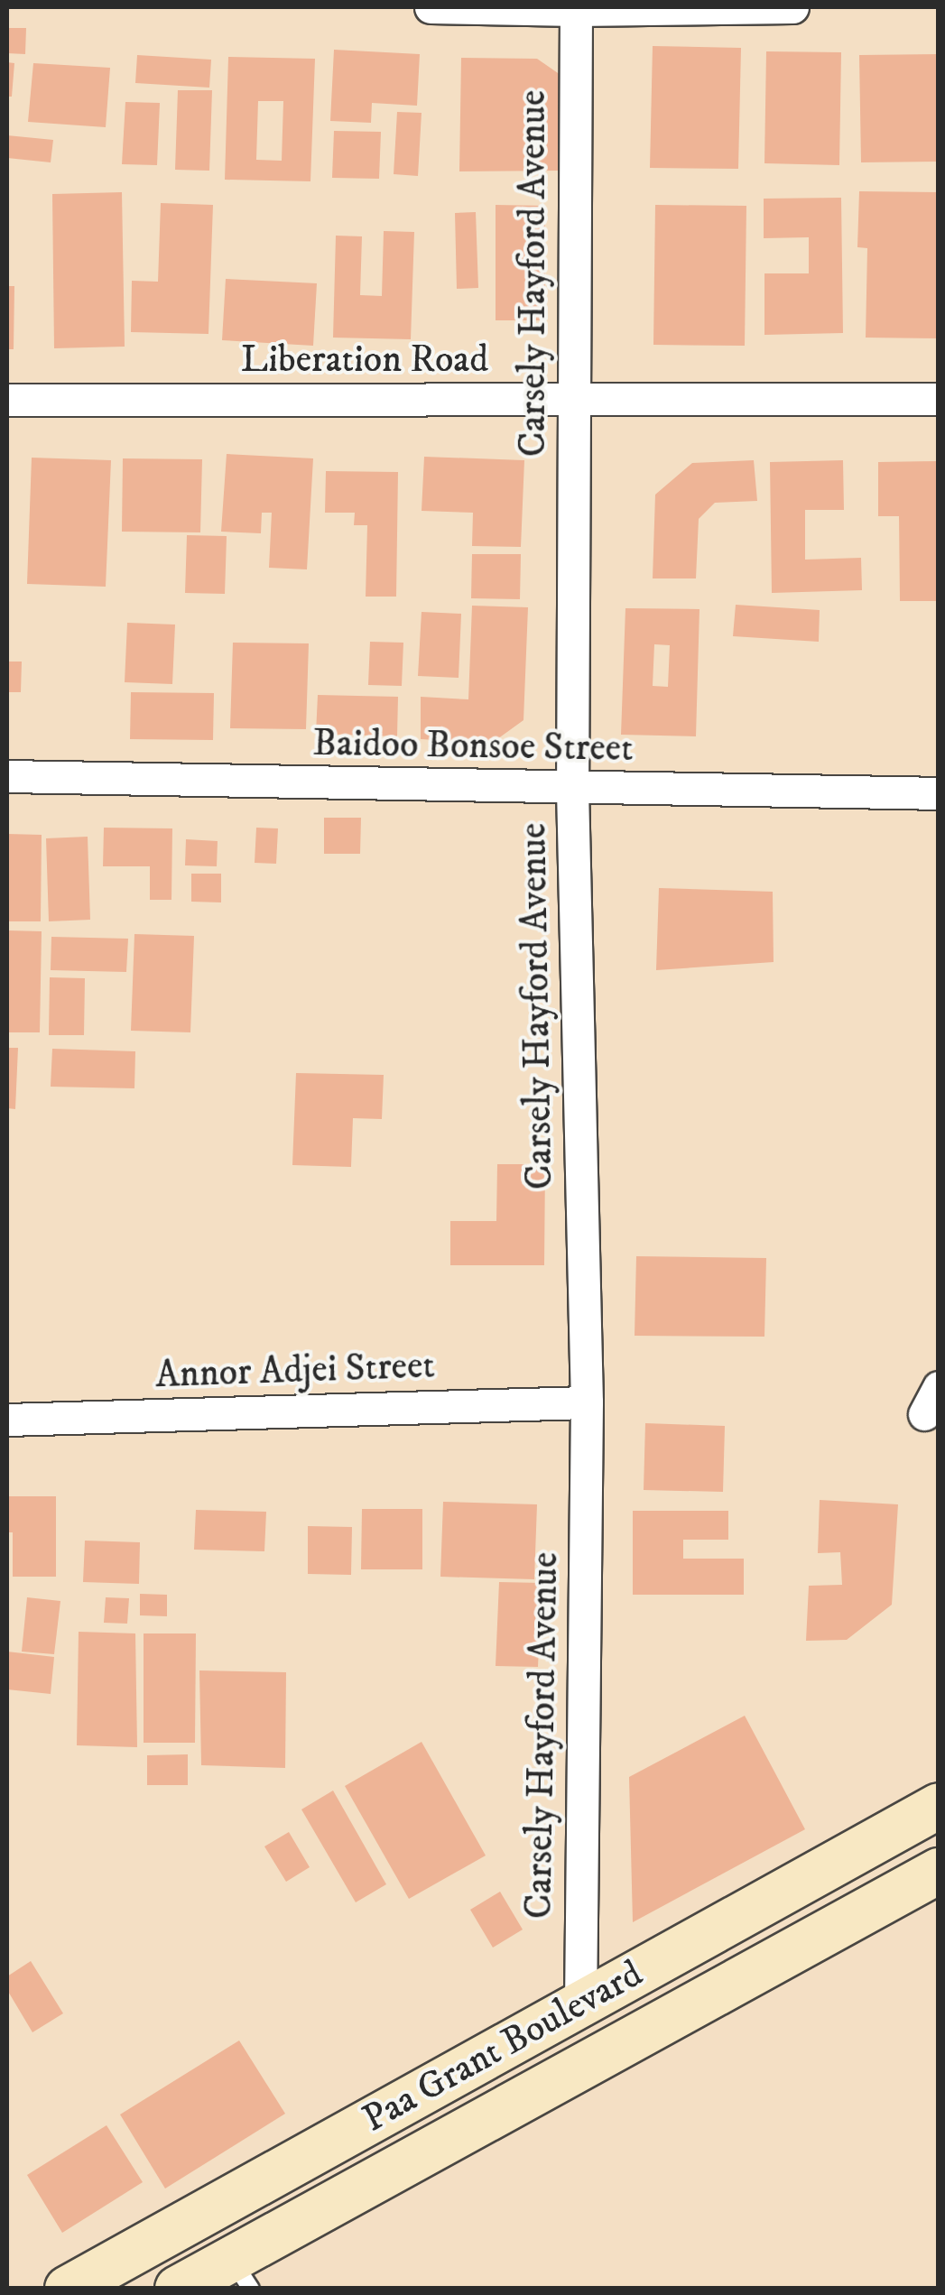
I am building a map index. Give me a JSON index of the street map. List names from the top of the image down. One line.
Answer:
{"streets":{"main road":["Paa Grant Boulevard"],"street":["Carsely Hayford Avenue","Liberation Road","Baidoo Bonsoe Street","Annor Adjei Street"]},"crossings":[["Carsely Hayford Avenue","Liberation Road"],["Carsely Hayford Avenue","Baidoo Bonsoe Street"],["Carsely Hayford Avenue","Annor Adjei Street"],["Carsely Hayford Avenue","Paa Grant Boulevard"]]}
